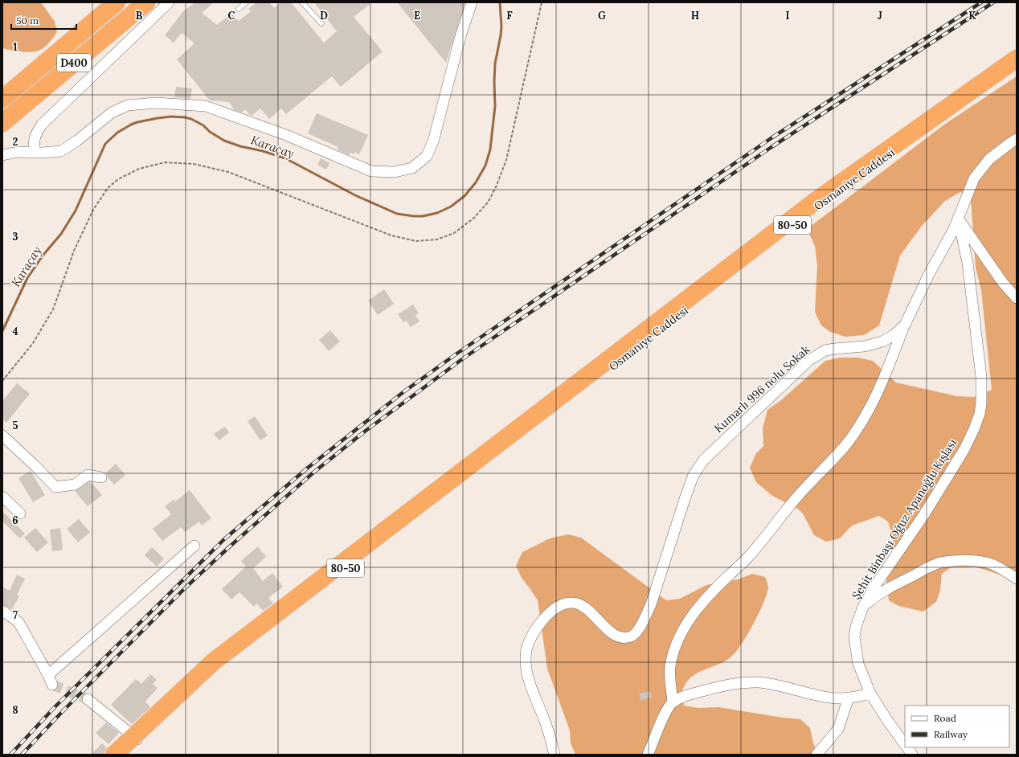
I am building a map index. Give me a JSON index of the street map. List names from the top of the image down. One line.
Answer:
{"streets":{"highway":["D400","Osmaniye Caddesi","80-50"],"street":["Kumarlı 996 nolu Sokak","Şehit Binbaşı Oğuz Apanoğlu Kışlası"]},"crossings":[["Osmaniye Caddesi","80-50"],["Kumarlı 996 nolu Sokak","Şehit Binbaşı Oğuz Apanoğlu Kışlası"]],"water":["Karaçay"],"legend":["Road","Railway"],"scale_bar":"50 m","grid":{"columns":["B","C","D","E","F","G","H","I","J","K"],"rows":["1","2","3","4","5","6","7","8"]}}
